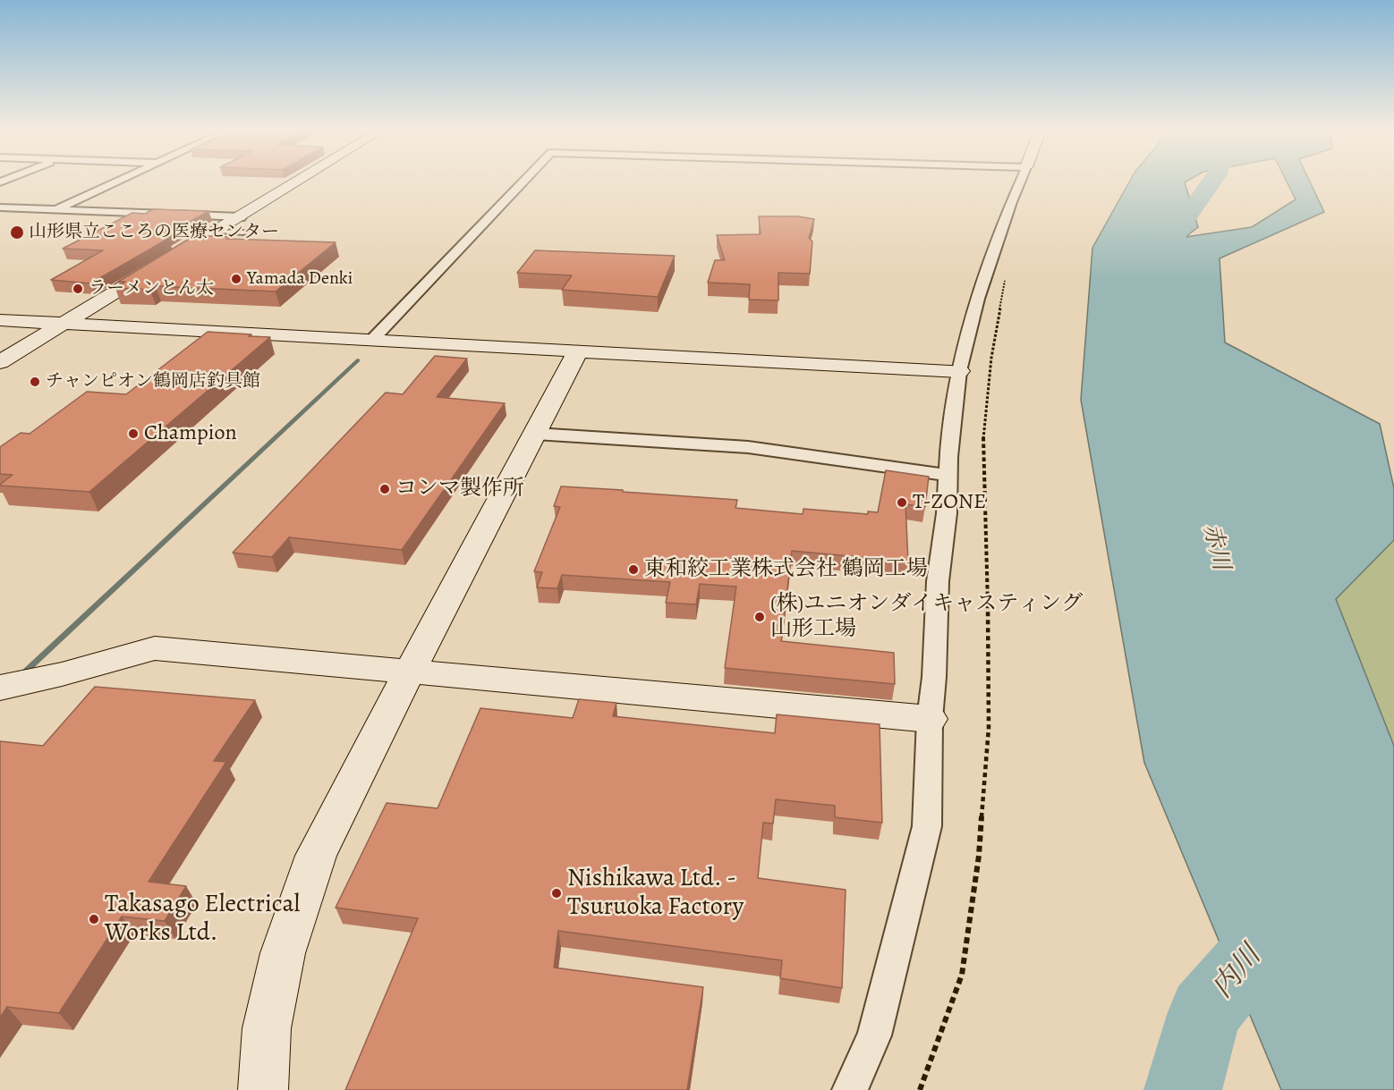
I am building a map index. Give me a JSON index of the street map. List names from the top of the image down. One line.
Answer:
{"water":["赤川","内川"],"places":["山形県立こころの医療センター","Yamada Denki","ラーメンとん太","チャンピオン鶴岡店釣具館","Champion","コンマ製作所","T-ZONE","東和絞工業株式会社 鶴岡工場","(株)ユニオンダイキャスティング 山形工場","Nishikawa Ltd. - Tsuruoka Factory","Takasago Electrical Works Ltd."]}
